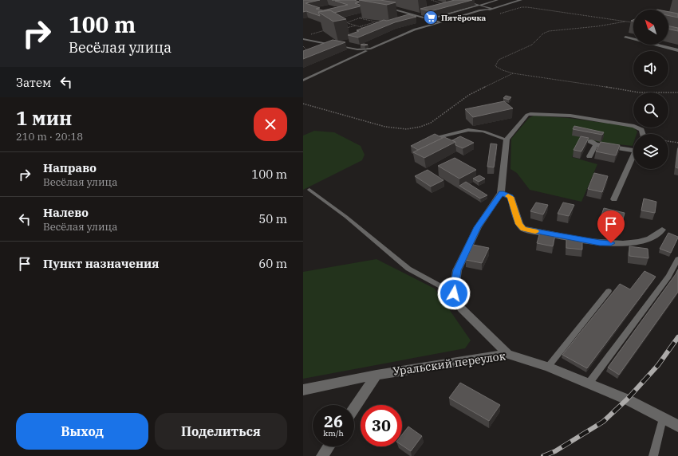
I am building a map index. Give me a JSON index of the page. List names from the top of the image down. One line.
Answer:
{"streets":{"street":["Уральский переулок"]},"places":{"supermarket":["Пятёрочка"]},"north":"top left","page":{"turn":["100 m","Весёлая улица"],"then":"Затем","heading":["1 мин","210 m · 20:18"],"list":[{"name":"Направо","note":"Весёлая улица","value":"100 m"},{"name":"Налево","note":"Весёлая улица","value":"50 m"},{"name":"Пункт назначения","value":"60 m"}],"speed":"26 km/h","limit":"30","buttons":["Выход","Поделиться"]}}
